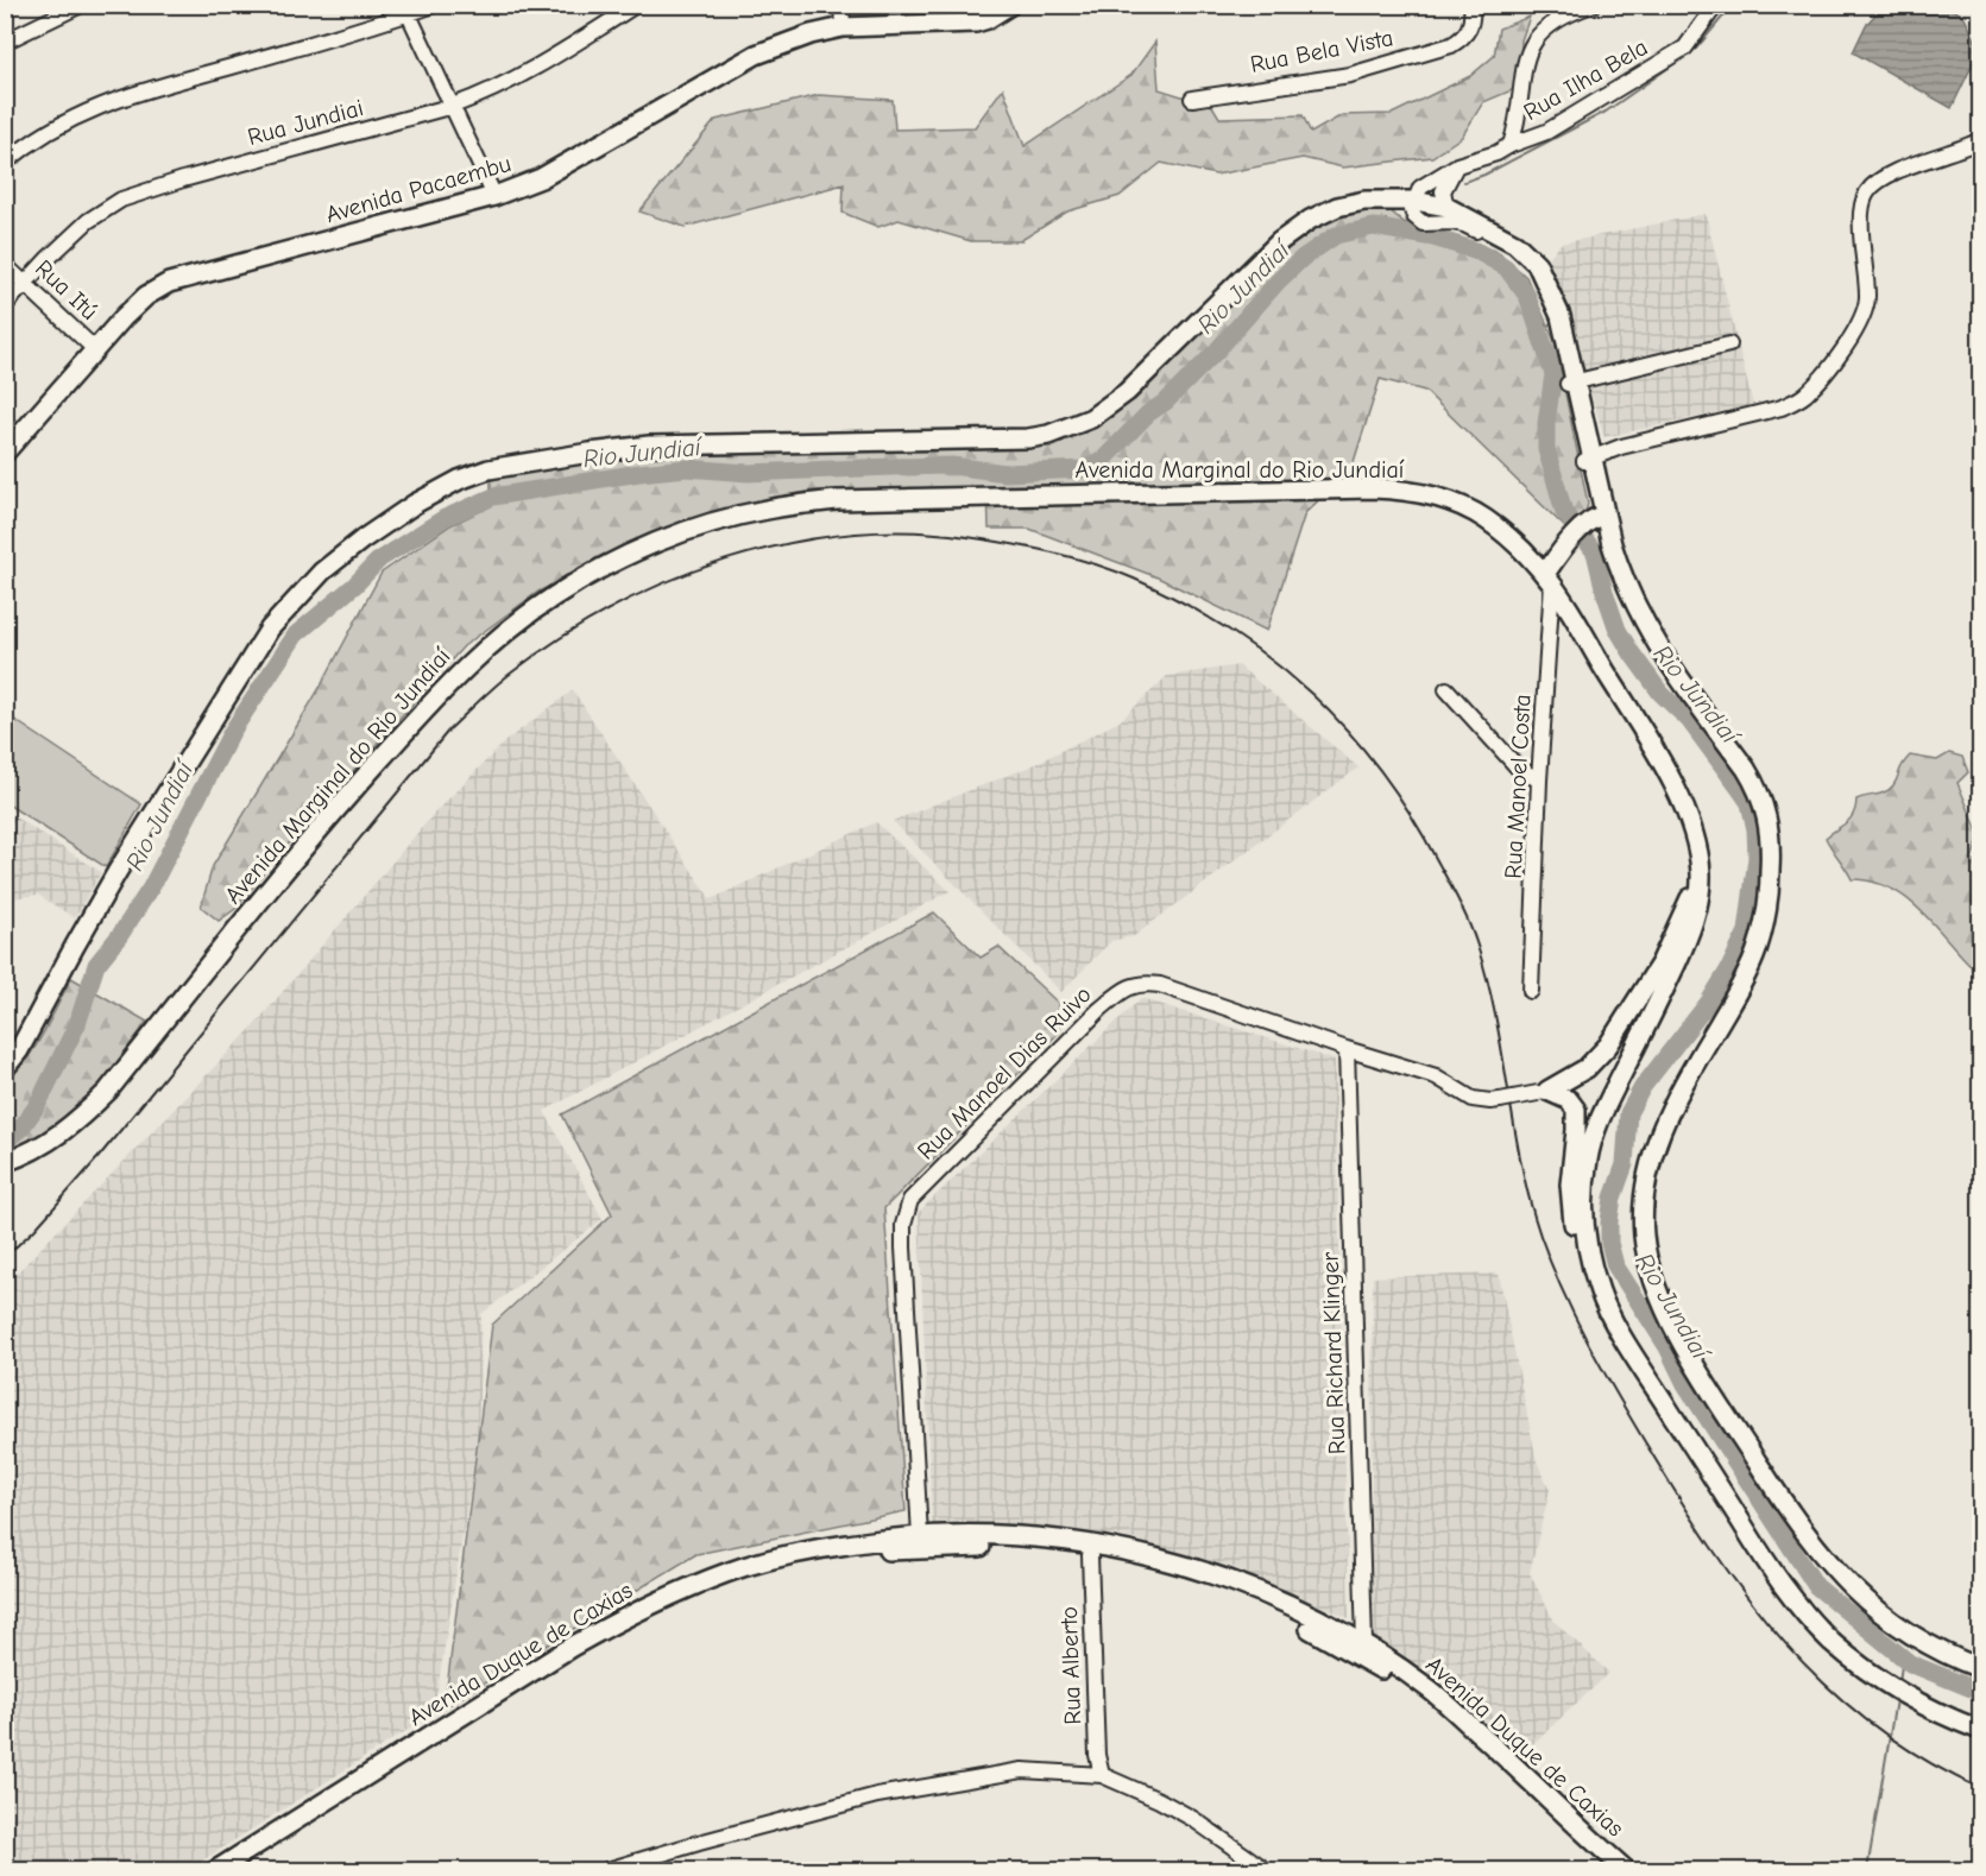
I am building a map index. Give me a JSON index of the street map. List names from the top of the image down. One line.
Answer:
{"streets":{"main road":["Avenida Pacaembu","Avenida Marginal do Rio Jundiaí","Avenida Duque de Caxias"],"street":["Rua Bela Vista","Rua Ilha Bela","Rua Jundiai","Rua Itú","Rua Manoel Costa","Rua Manoel Dias Ruivo","Rua Richard Klinger","Rua Alberto"]},"crossings":[["Rua Ilha Bela","Avenida Marginal do Rio Jundiaí"],["Rua Jundiai","Rua Itú"],["Avenida Pacaembu","Rua Itú"],["Avenida Marginal do Rio Jundiaí","Rua Manoel Costa"],["Rua Manoel Dias Ruivo","Rua Richard Klinger"],["Rua Manoel Dias Ruivo","Avenida Duque de Caxias"],["Rua Richard Klinger","Avenida Duque de Caxias"],["Avenida Duque de Caxias","Rua Alberto"]],"water":["Rio Jundiaí"]}
